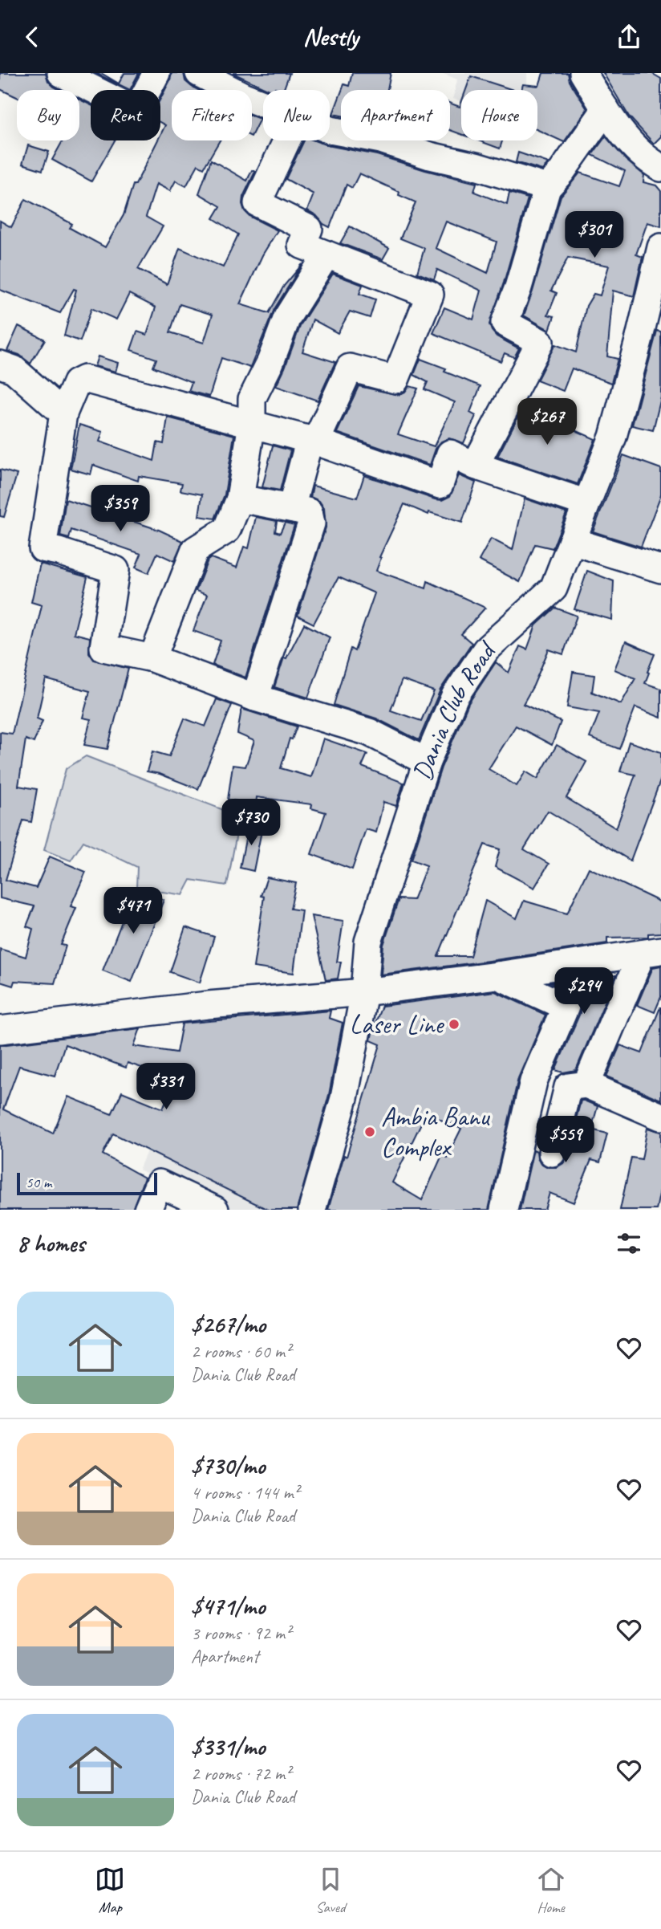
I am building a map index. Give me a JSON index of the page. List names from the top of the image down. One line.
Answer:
{"streets":{"street":["Dania Club Road"]},"places":["Laser Line","Ambia Banu Complex"],"scale_bar":"50 m","page":{"header":"Nestly","chip":["Buy","Rent","Filters","New","Apartment","House"],"price":["$301","$267","$359","$730","$471","$294","$331","$559"],"scale":"50 m","heading":"8 homes","list":[{"name":"$267/mo","note":"2 rooms · 60 m² · Dania Club Road"},{"name":"$730/mo","note":"4 rooms · 144 m² · Dania Club Road"},{"name":"$471/mo","note":"3 rooms · 92 m² · Apartment"},{"name":"$331/mo","note":"2 rooms · 72 m² · Dania Club Road"}],"tabs":["Map","Saved","Home"]}}
